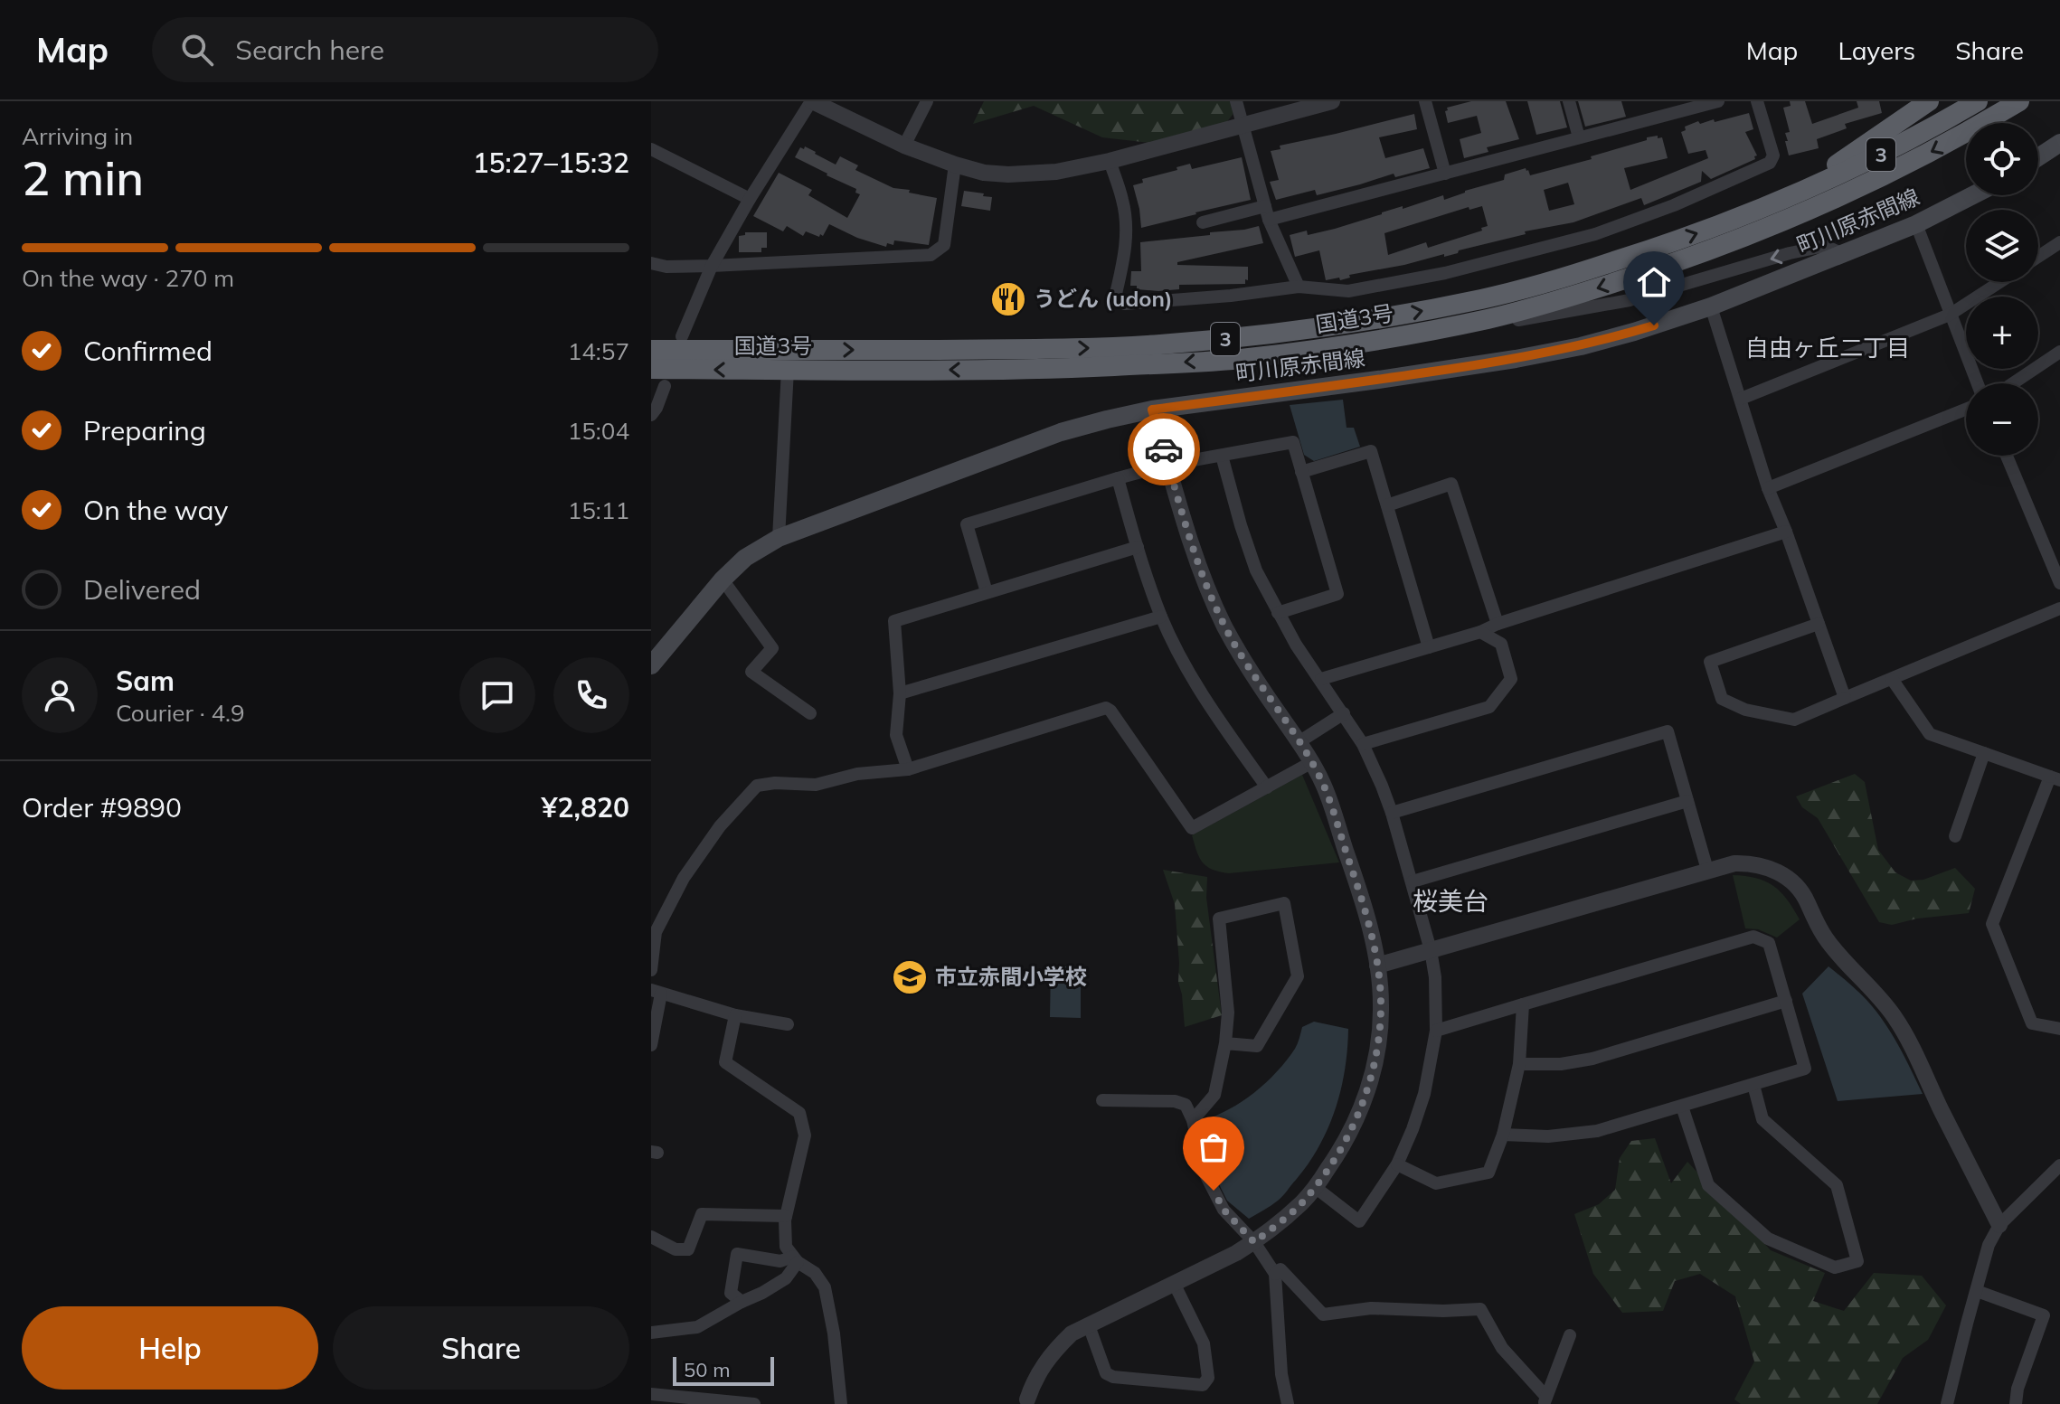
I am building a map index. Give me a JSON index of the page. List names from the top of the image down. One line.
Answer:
{"streets":{"highway":["3","国道3号"],"main road":["町川原赤間線"]},"districts":["自由ヶ丘二丁目","桜美台"],"places":{"restaurant":["うどん (udon)"],"school or university":["市立赤間小学校"]},"scale_bar":"50 m","page":{"header":"Map","search":"Search here","nav":["Map","Layers","Share"],"heading":["2 min","Arriving in","15:27–15:32"],"panel":["Sam","Courier · 4.9","Order #9890","¥2,820"],"map_buttons":["+","−"],"bar":"On the way · 270 m","list":[["Confirmed","14:57"],["Preparing","15:04"],["On the way","15:11"],"Delivered"],"buttons":["Help","Share"],"scale":"50 m"}}
